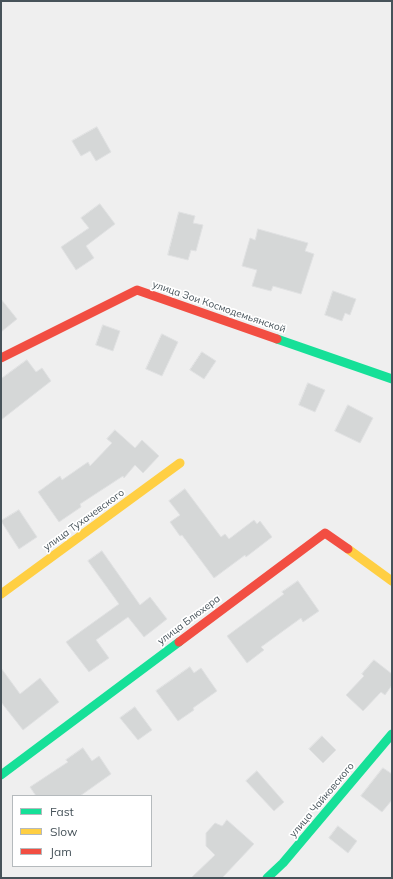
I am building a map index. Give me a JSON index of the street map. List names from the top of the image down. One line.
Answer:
{"streets":{"street":["улица Зои Космодемьянской","улица Тухачевского","улица Блюхера","улица Чайковского"]},"legend":["Fast","Slow","Jam"]}
